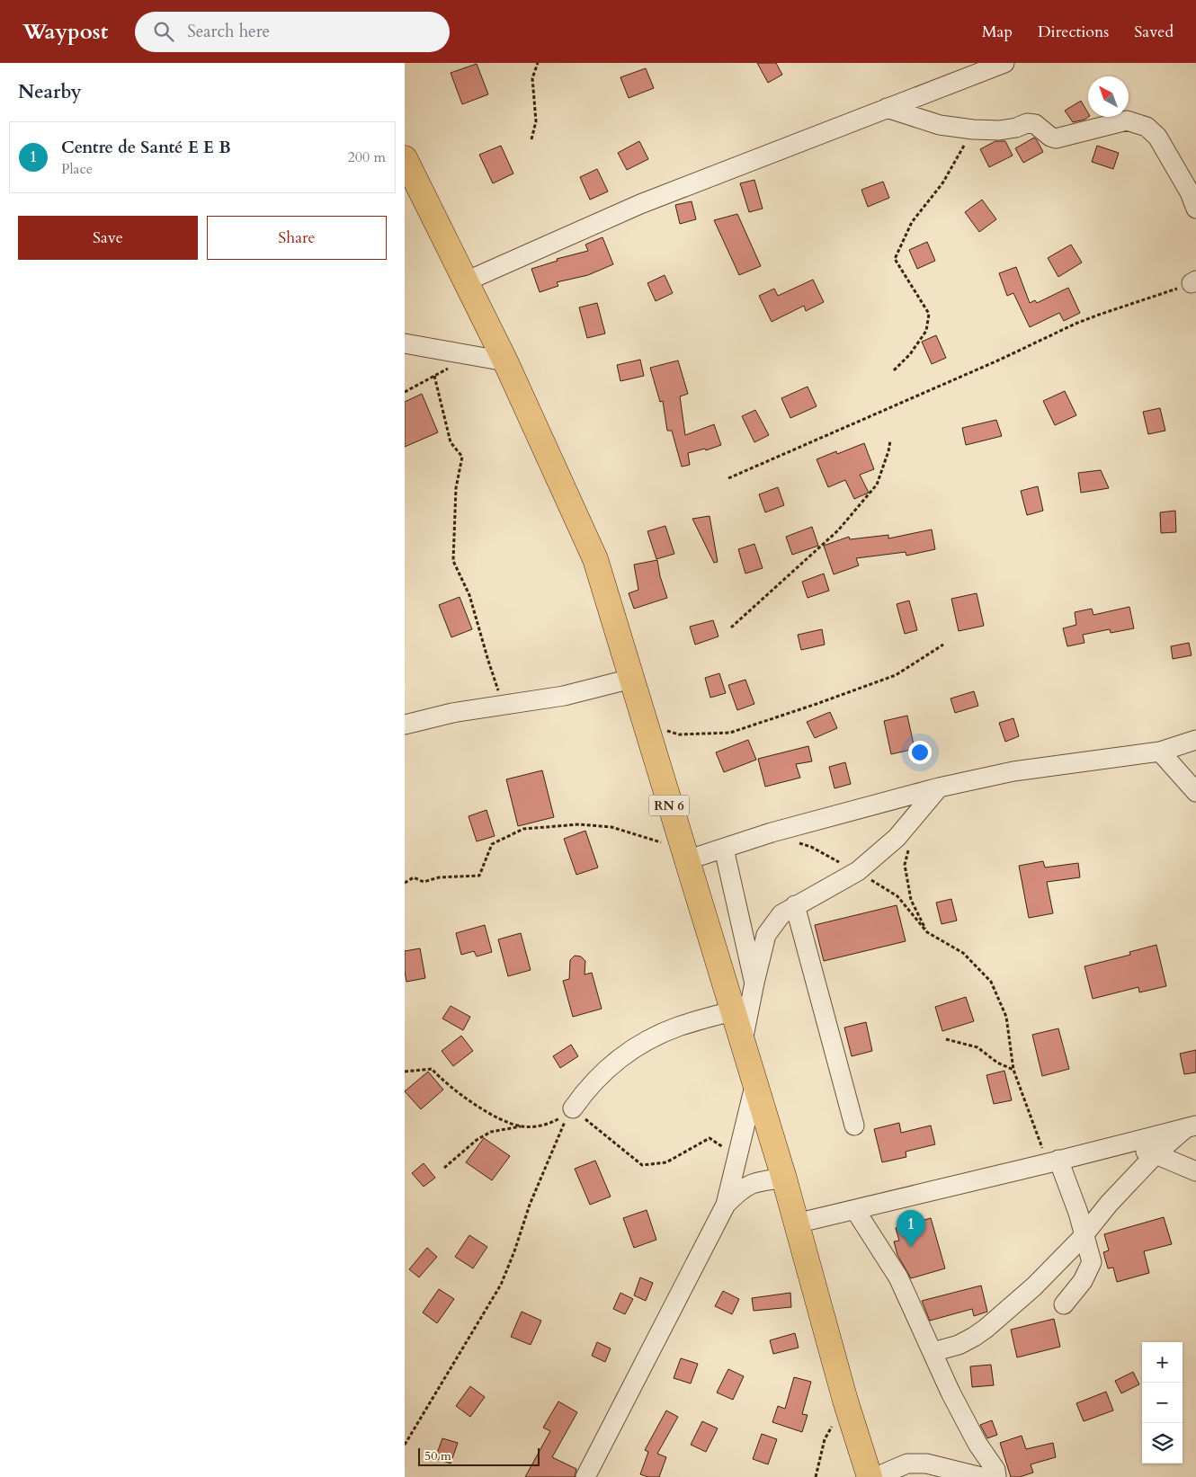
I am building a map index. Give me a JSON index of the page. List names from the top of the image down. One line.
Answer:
{"streets":{"main road":["RN 6"]},"scale_bar":"50 m","north":"top left","page":{"header":"Waypost","search":"Search here","nav":["Map","Directions","Saved"],"heading":"Nearby","list":[{"mark":"1","name":"Centre de Santé E E B","note":"Place","value":"200 m"}],"buttons":["Save","Share"],"pins":"1","map_buttons":["+","−"],"scale":"50 m"}}
